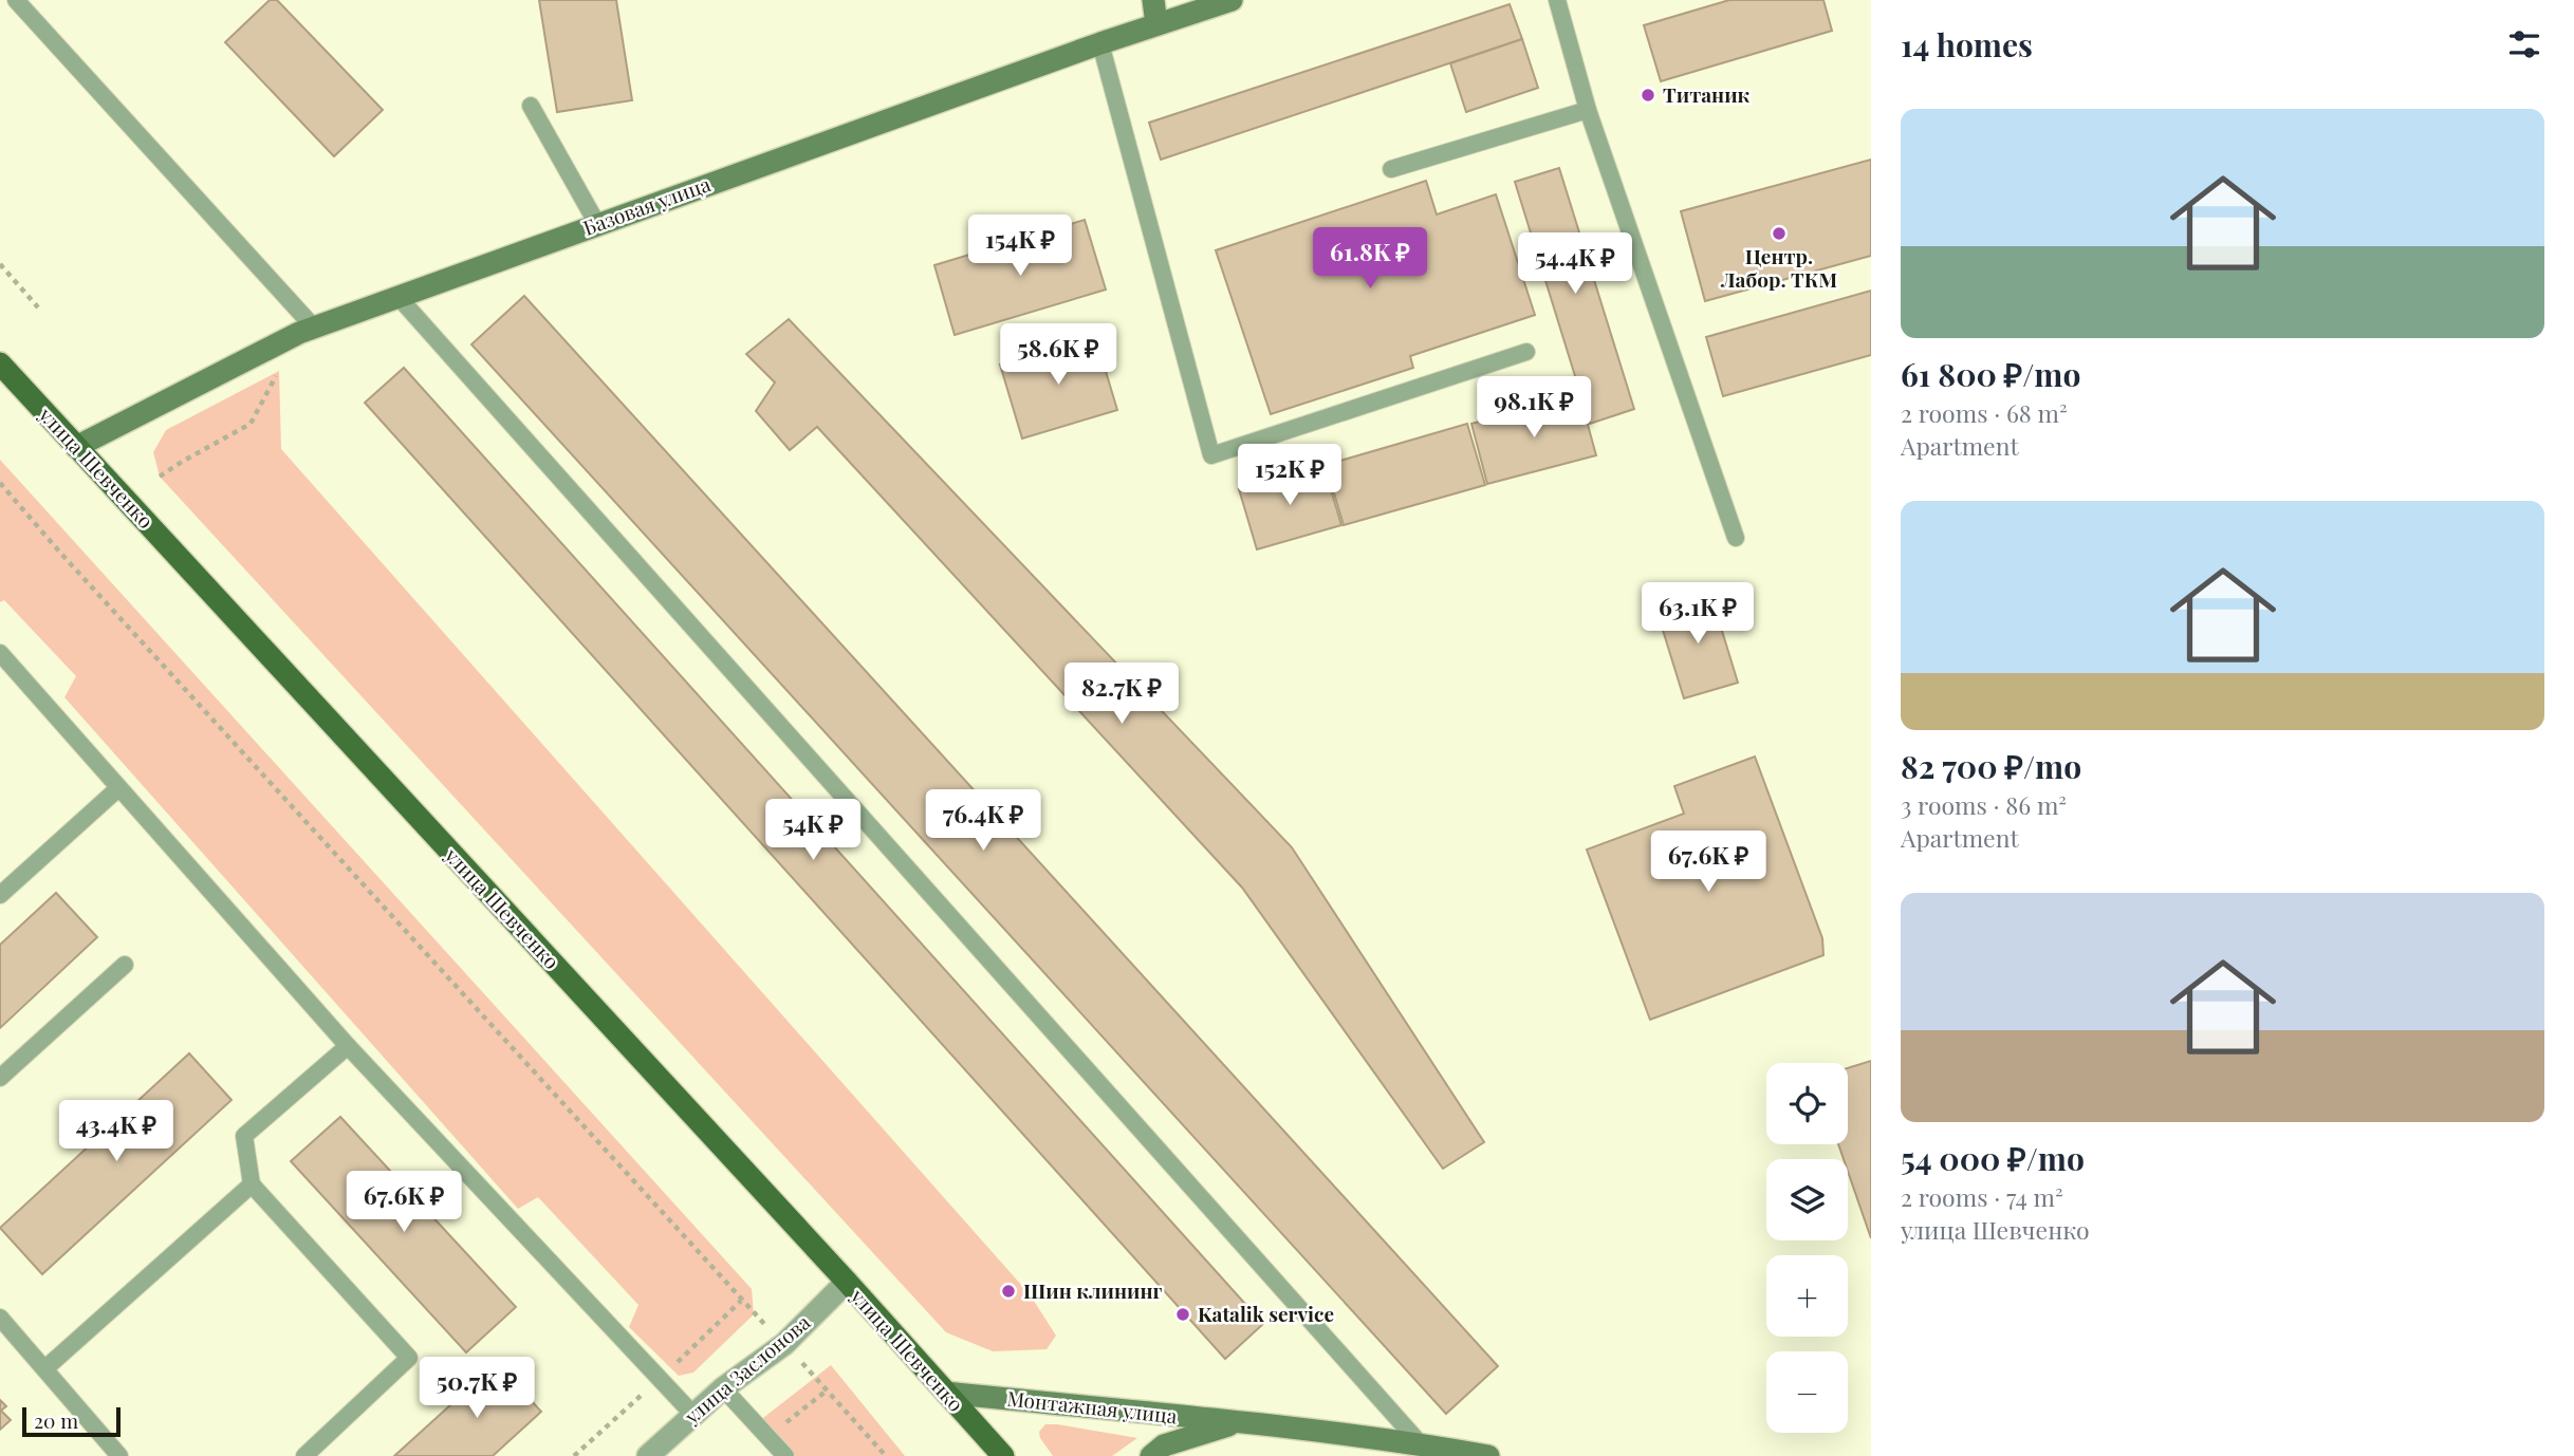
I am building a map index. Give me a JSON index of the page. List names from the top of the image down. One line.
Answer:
{"streets":{"main road":["улица Шевченко"],"street":["Базовая улица","улица Заслонова","Монтажная улица"]},"crossings":[["Базовая улица","улица Шевченко"],["улица Шевченко","улица Заслонова"],["улица Шевченко","Монтажная улица"]],"places":["Титаник","Центр. Лабор. ТКМ","Шин клининг","Katalik service"],"scale_bar":"20 m","page":{"heading":"14 homes","list":[{"name":"61 800 ₽/mo","note":"2 rooms · 68 m² · Apartment"},{"name":"82 700 ₽/mo","note":"3 rooms · 86 m² · Apartment"},{"name":"54 000 ₽/mo","note":"2 rooms · 74 m² · улица Шевченко"}],"price":["154K ₽","61.8K ₽","54.4K ₽","58.6K ₽","98.1K ₽","152K ₽","63.1K ₽","82.7K ₽","76.4K ₽","54K ₽","67.6K ₽","43.4K ₽","67.6K ₽","50.7K ₽"],"map_buttons":["+","−"],"scale":"20 m"}}
